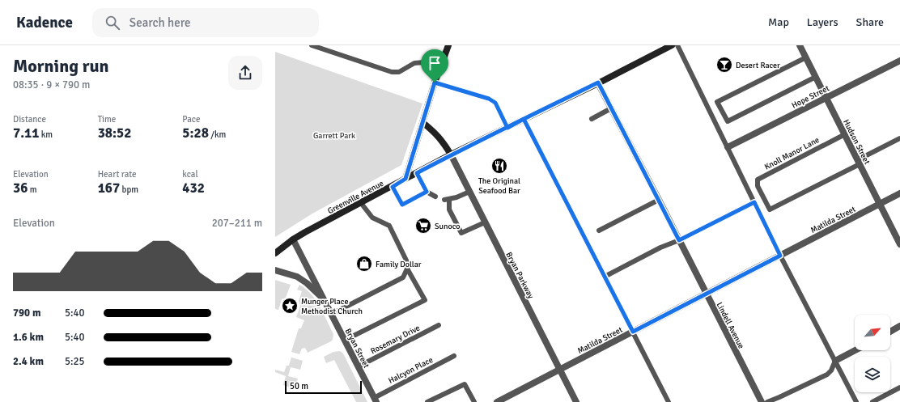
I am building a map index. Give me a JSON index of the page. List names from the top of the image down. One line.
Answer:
{"streets":{"main road":["Greenville Avenue"],"street":["Hope Street","Hudson Street","Matilda Street","Bryan Parkway","Lindell Avenue","Bryan Street"],"lane":["Knoll Manor Lane","Rosemary Drive","Halcyon Place"]},"crossings":[["Hope Street","Hudson Street"],["Hudson Street","Knoll Manor Lane"],["Hudson Street","Matilda Street"],["Greenville Avenue","Bryan Parkway"],["Greenville Avenue","Lindell Avenue"],["Greenville Avenue","Bryan Street"],["Matilda Street","Bryan Parkway"],["Matilda Street","Lindell Avenue"],["Rosemary Drive","Bryan Street"],["Bryan Street","Halcyon Place"]],"parks":["Garrett Park"],"places":{"bar":["Desert Racer"],"restaurant":["The Original Seafood Bar"],"supermarket":["Sunoco"],"shop":["Family Dollar"],"place":["Munger Place Methodist Church"]},"scale_bar":"50 m","north":"top right","page":{"header":"Kadence","search":"Search here","nav":["Map","Layers","Share"],"heading":["Morning run","08:35 · 9 × 790 m"],"stats":[["Distance","7.11 km"],["Time","38:52"],["Pace","5:28 /km"],["Elevation","36 m"],["Heart rate","167 bpm"],["kcal","432"]],"chart":["Elevation","207–211 m"],"list":[{"name":"790 m","note":"5:40"},{"name":"1.6 km","note":"5:40"},{"name":"2.4 km","note":"5:25"}],"scale":"50 m"}}
